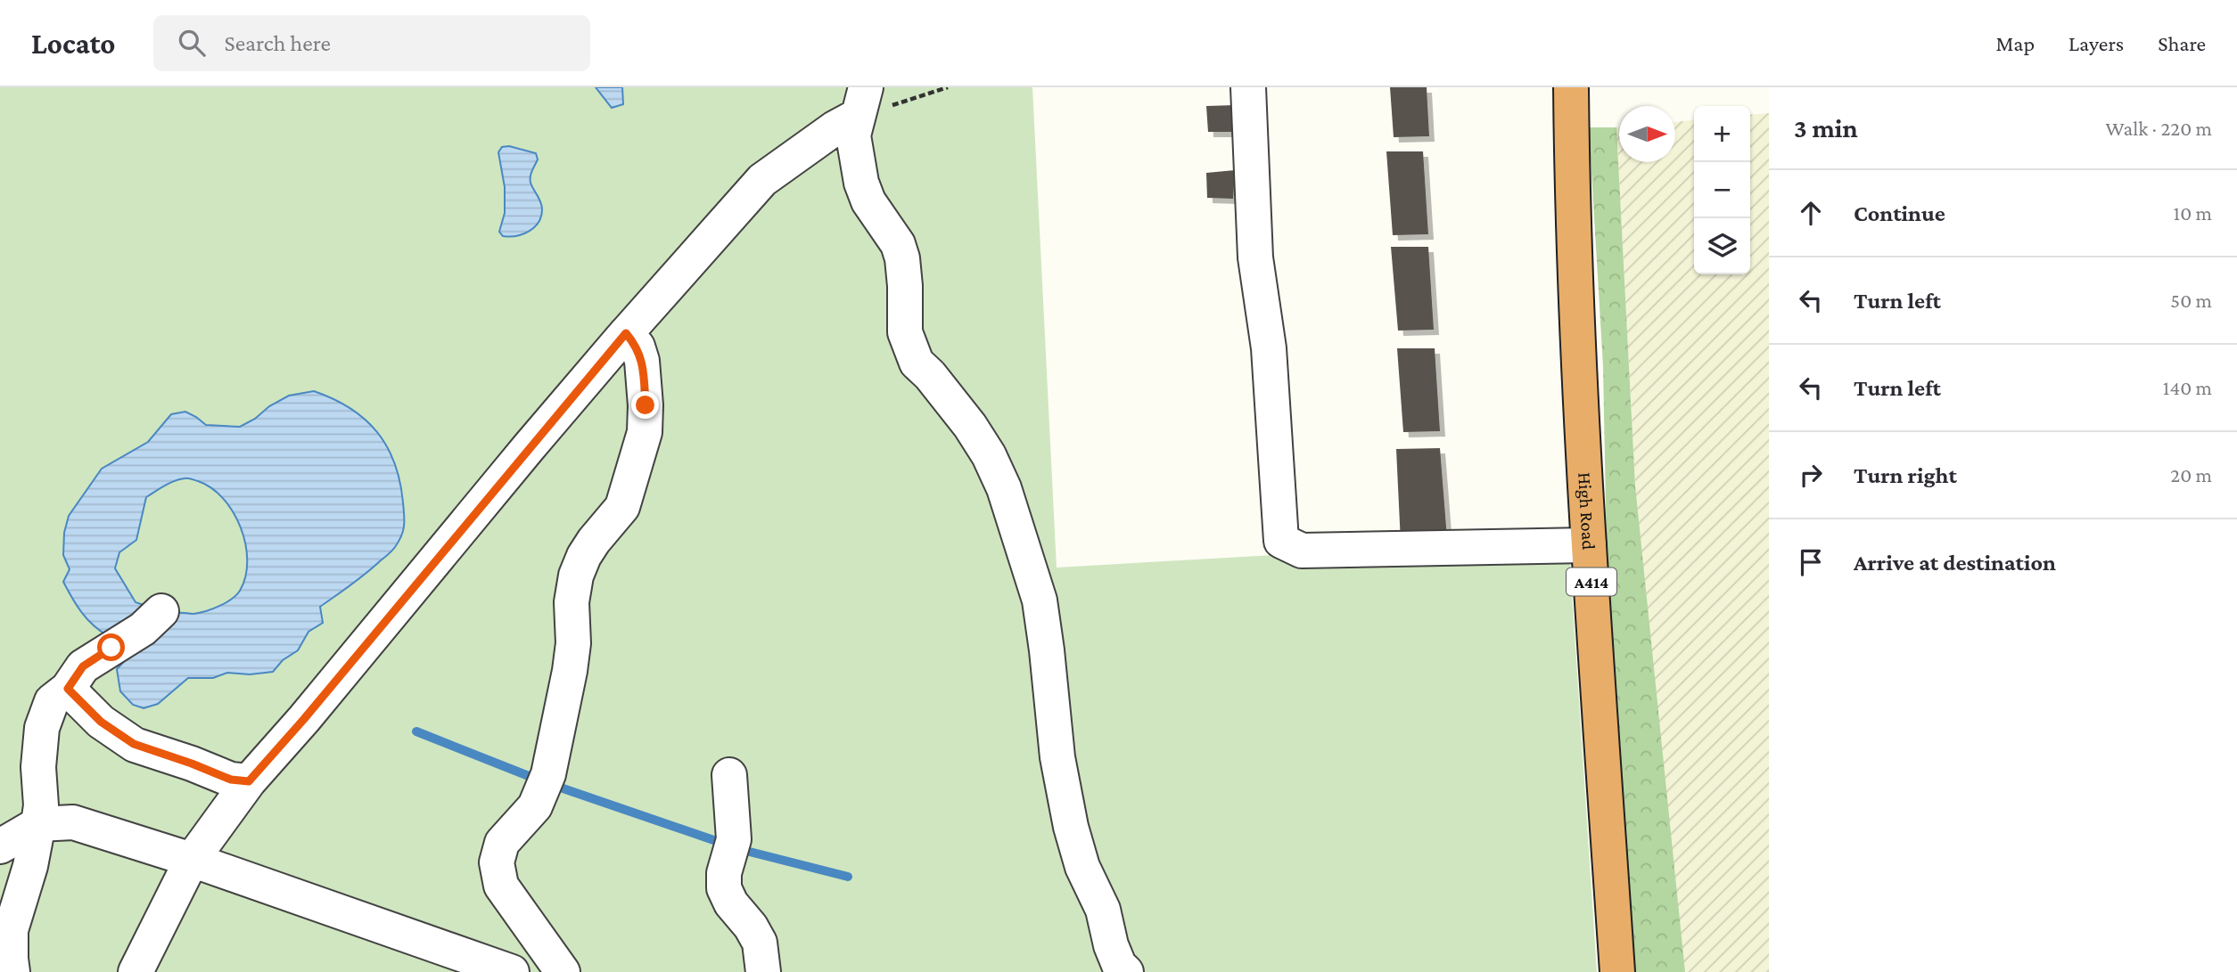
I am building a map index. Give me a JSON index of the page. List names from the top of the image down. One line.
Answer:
{"streets":{"highway":["High Road","A414"]},"north":"right","page":{"header":"Locato","search":"Search here","nav":["Map","Layers","Share"],"heading":["3 min","Walk · 220 m"],"map_buttons":["+","−"],"list":[["Continue","10 m"],["Turn left","50 m"],["Turn left","140 m"],["Turn right","20 m"],"Arrive at destination"]}}
